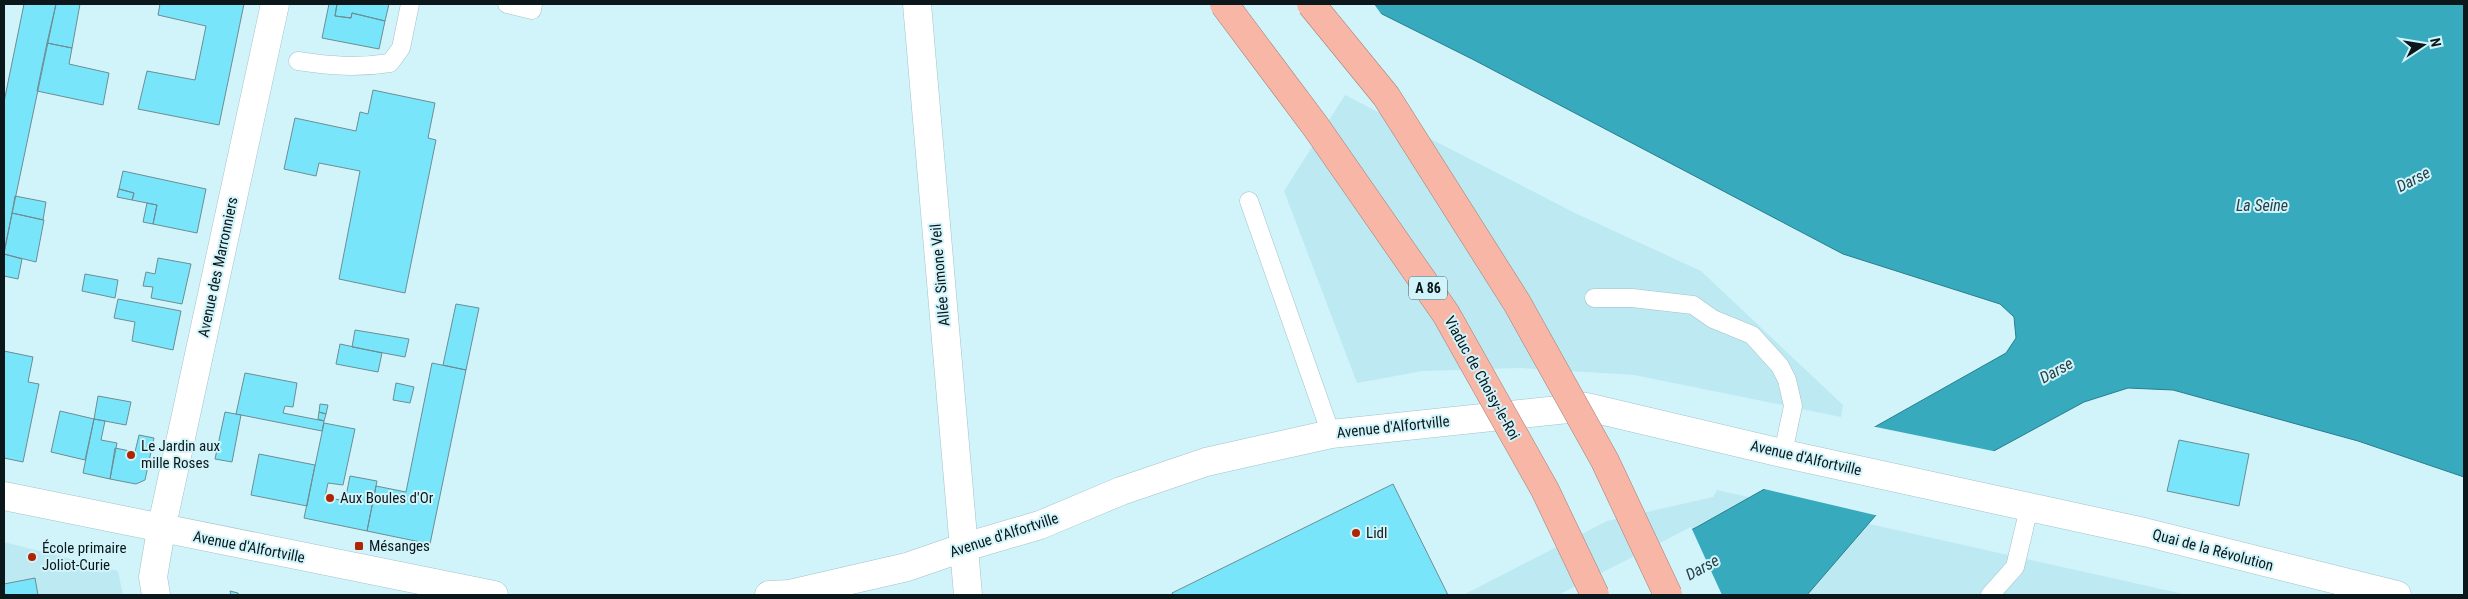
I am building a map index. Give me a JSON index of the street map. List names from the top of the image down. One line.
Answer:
{"streets":{"highway":["A 86","Viaduc de Choisy-le-Roi"],"main road":["Avenue des Marronniers","Allée Simone Veil","Avenue d'Alfortville","Quai de la Révolution"]},"crossings":[["Avenue des Marronniers","Avenue d'Alfortville"],["Allée Simone Veil","Avenue d'Alfortville"],["Avenue d'Alfortville","Quai de la Révolution"]],"water":["Darse","La Seine"],"places":{"other":["Le Jardin aux mille Roses","Aux Boules d'Or","Lidl","École primaire Joliot-Curie"],"transit":["Mésanges"]},"north":"right"}
